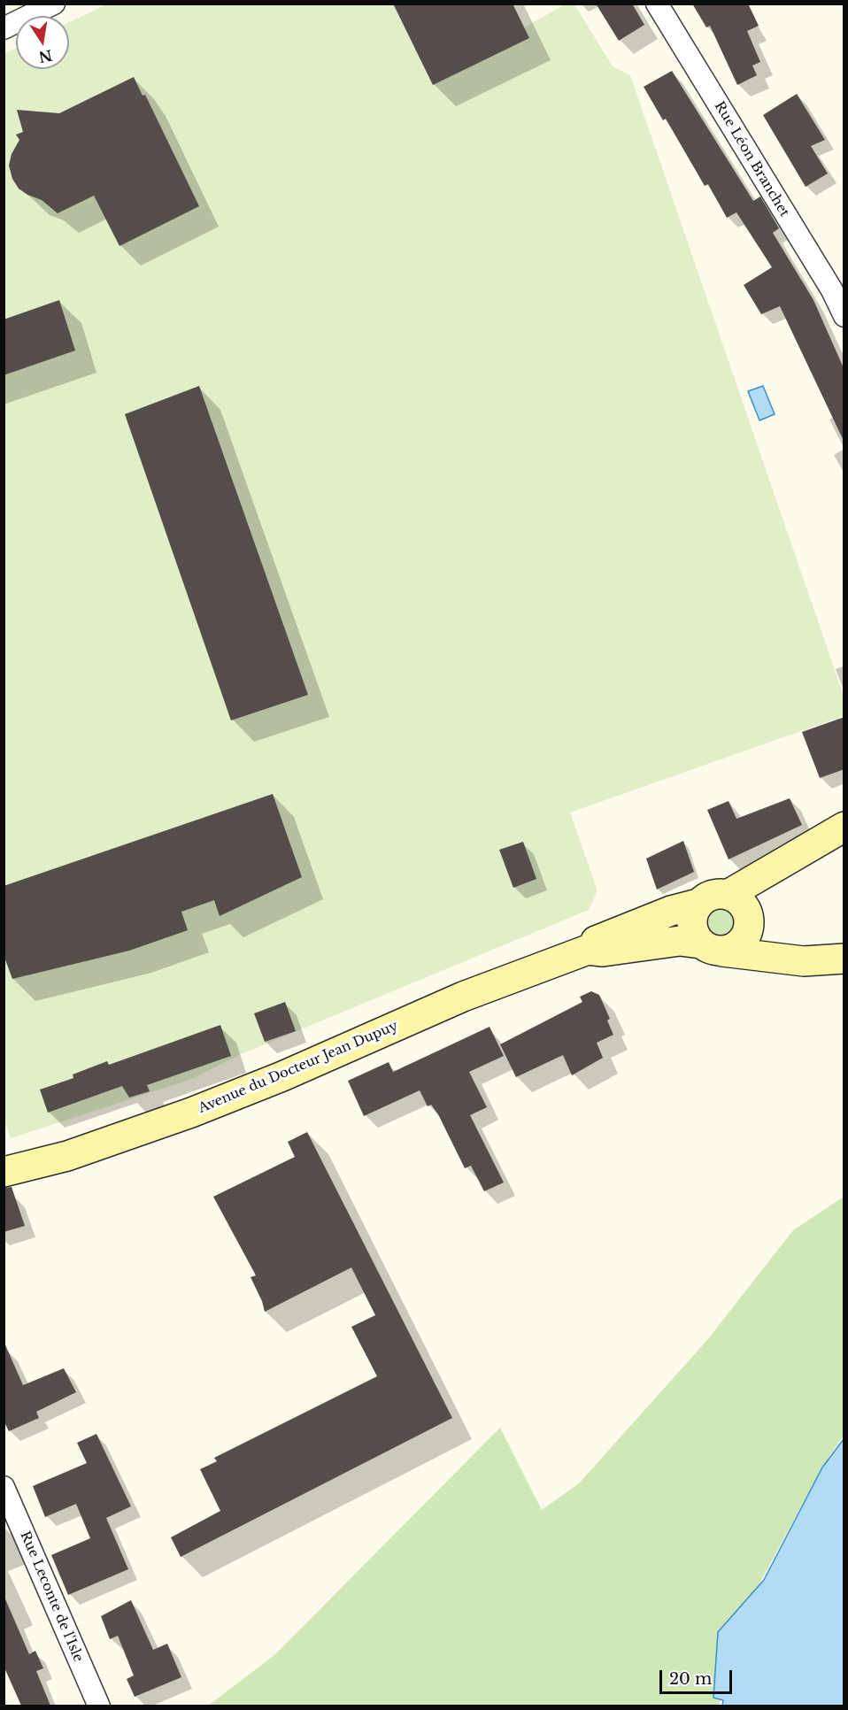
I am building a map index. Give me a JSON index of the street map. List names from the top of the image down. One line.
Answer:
{"streets":{"street":["Rue Léon Branchet","Avenue du Docteur Jean Dupuy","Rue Leconte de l'Isle"]},"scale_bar":"20 m","north":"bottom"}
